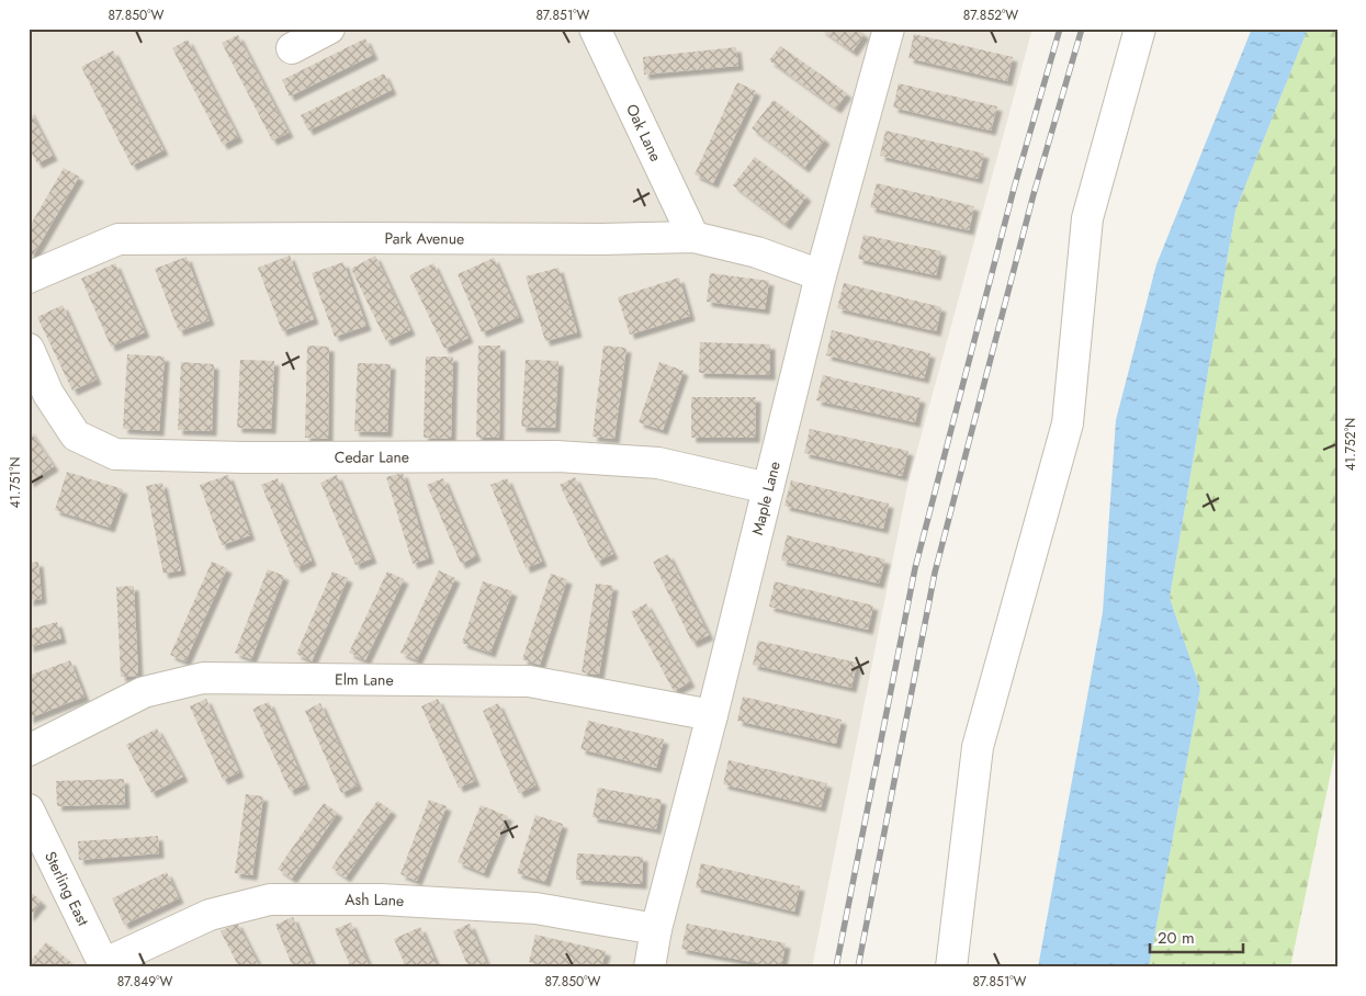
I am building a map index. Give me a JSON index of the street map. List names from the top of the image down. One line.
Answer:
{"streets":{"street":["Oak Lane","Park Avenue","Cedar Lane","Maple Lane","Elm Lane","Sterling East","Ash Lane"]},"crossings":[["Oak Lane","Park Avenue"],["Park Avenue","Maple Lane"],["Cedar Lane","Maple Lane"],["Maple Lane","Elm Lane"],["Maple Lane","Ash Lane"],["Sterling East","Ash Lane"]],"scale_bar":"20 m","coordinates":["87.850°W","87.851°W","87.852°W","41.752°N","41.751°N","87.849°W"]}
